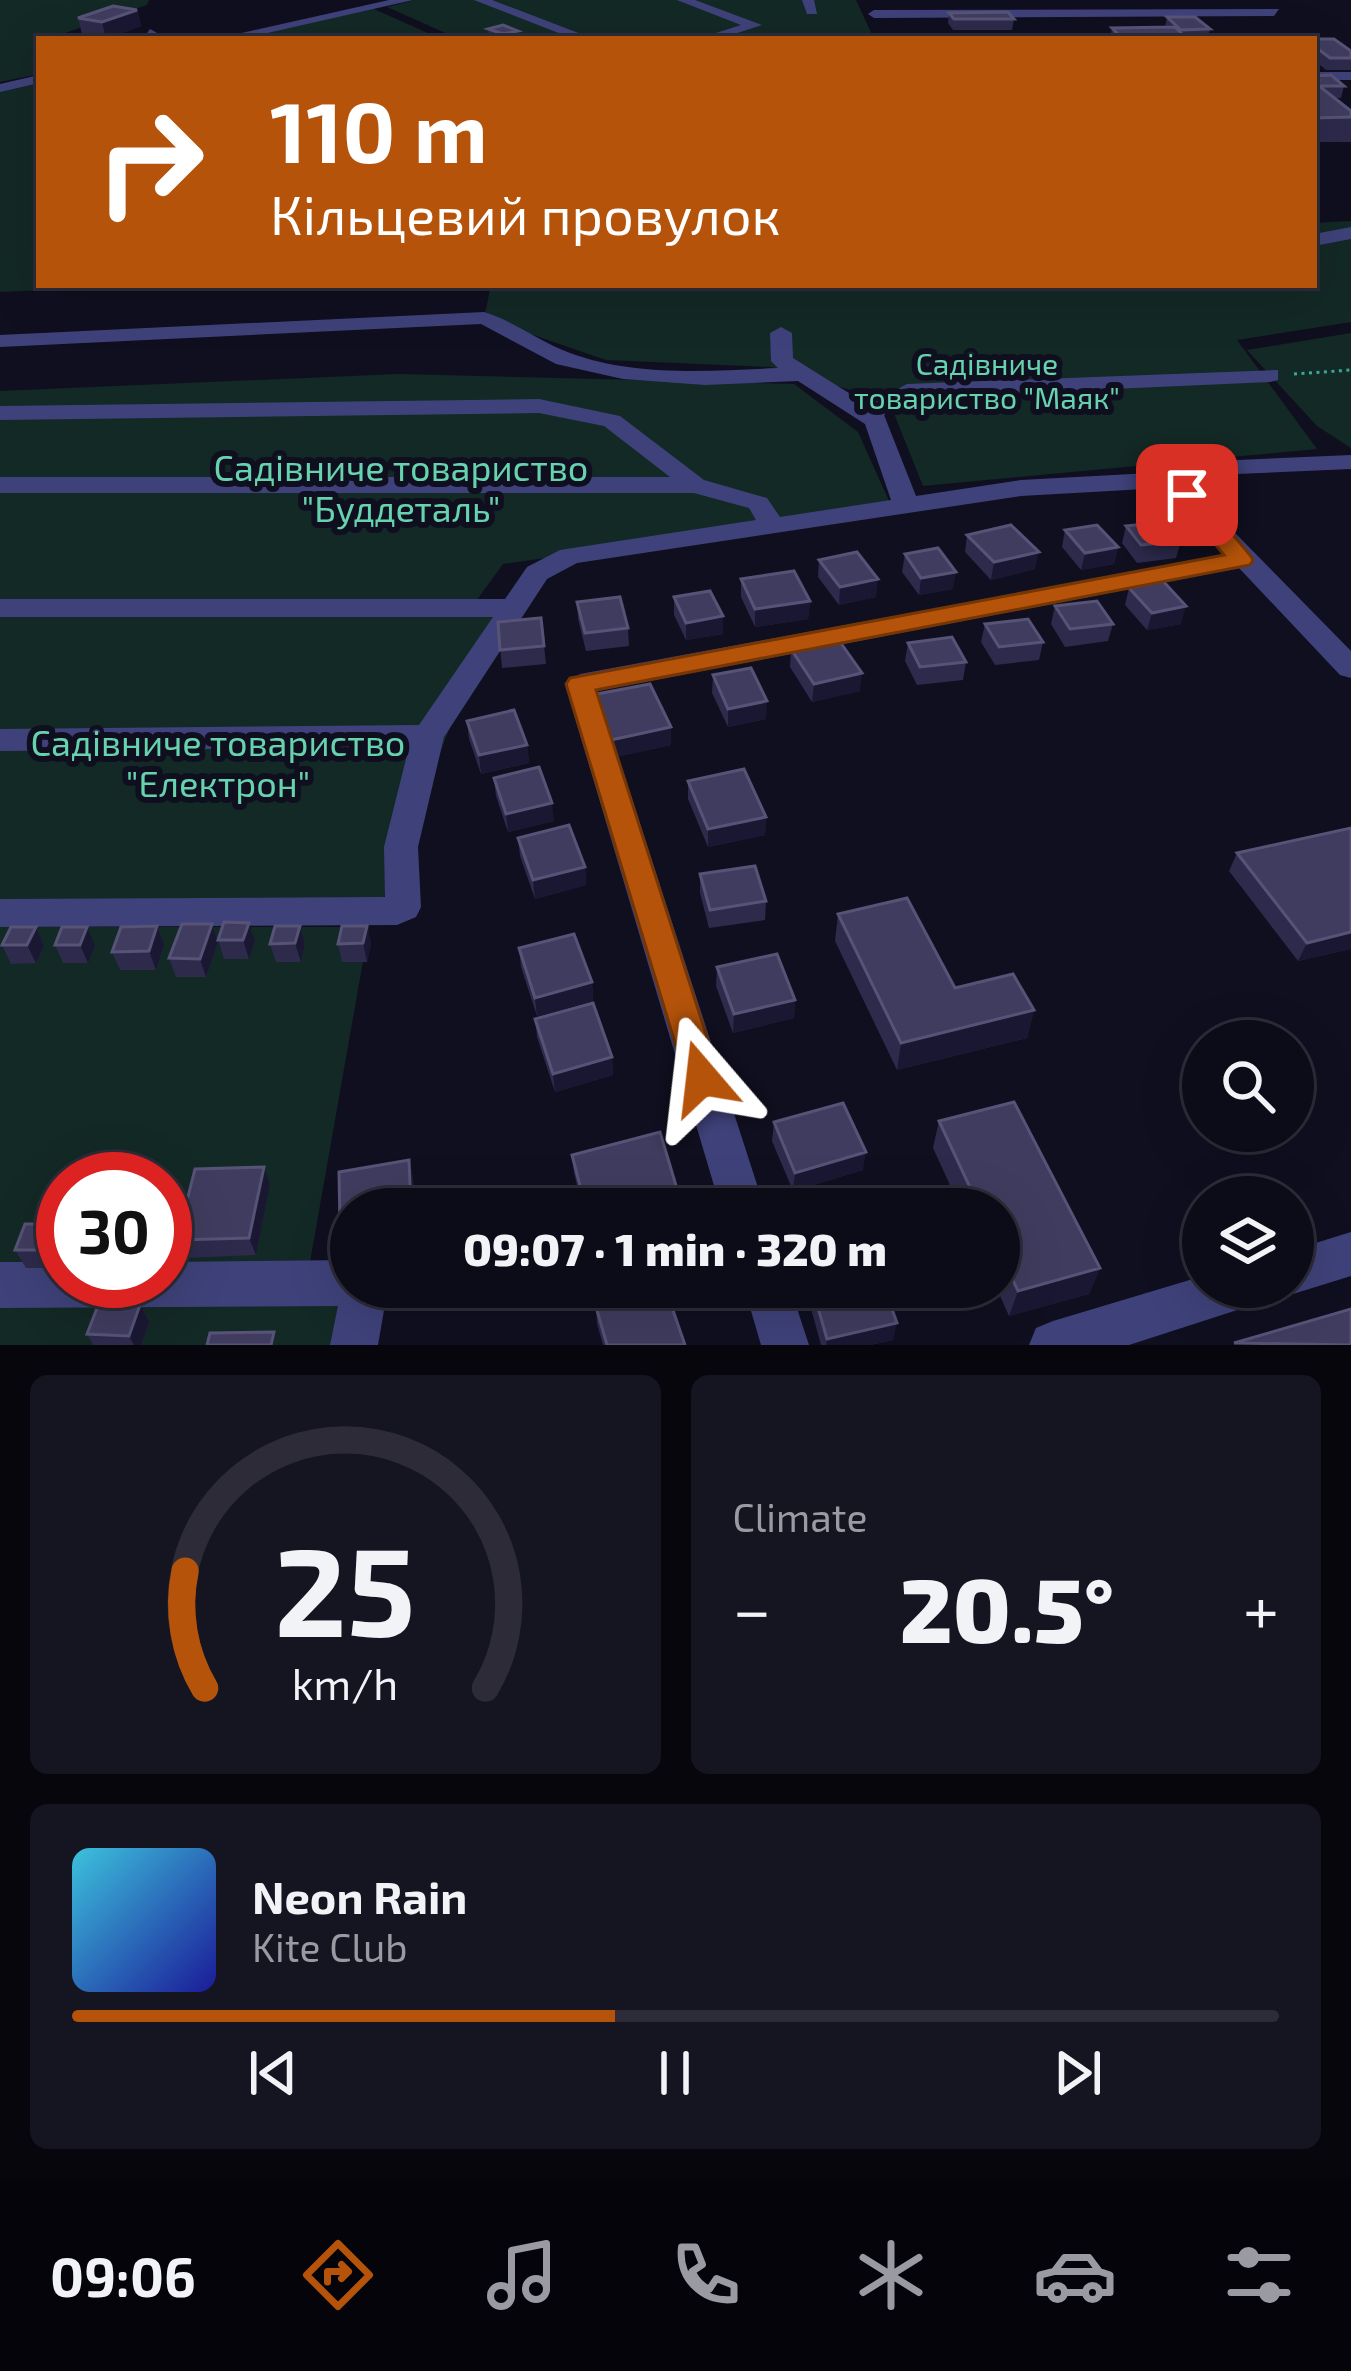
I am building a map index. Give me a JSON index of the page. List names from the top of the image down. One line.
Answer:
{"parks":["Садівниче товариство \"Маяк\"","Садівниче товариство \"Буддеталь\"","Садівниче товариство \"Електрон\""],"page":{"turn":["110 m","Кільцевий провулок"],"limit":"30","trip":"09:07 · 1 min · 320 m","tile":"Climate","heat":["−","20.5°","+"],"song":["Neon Rain","Kite Club"],"tabs":"09:06","gauge":["25","km/h"]}}
